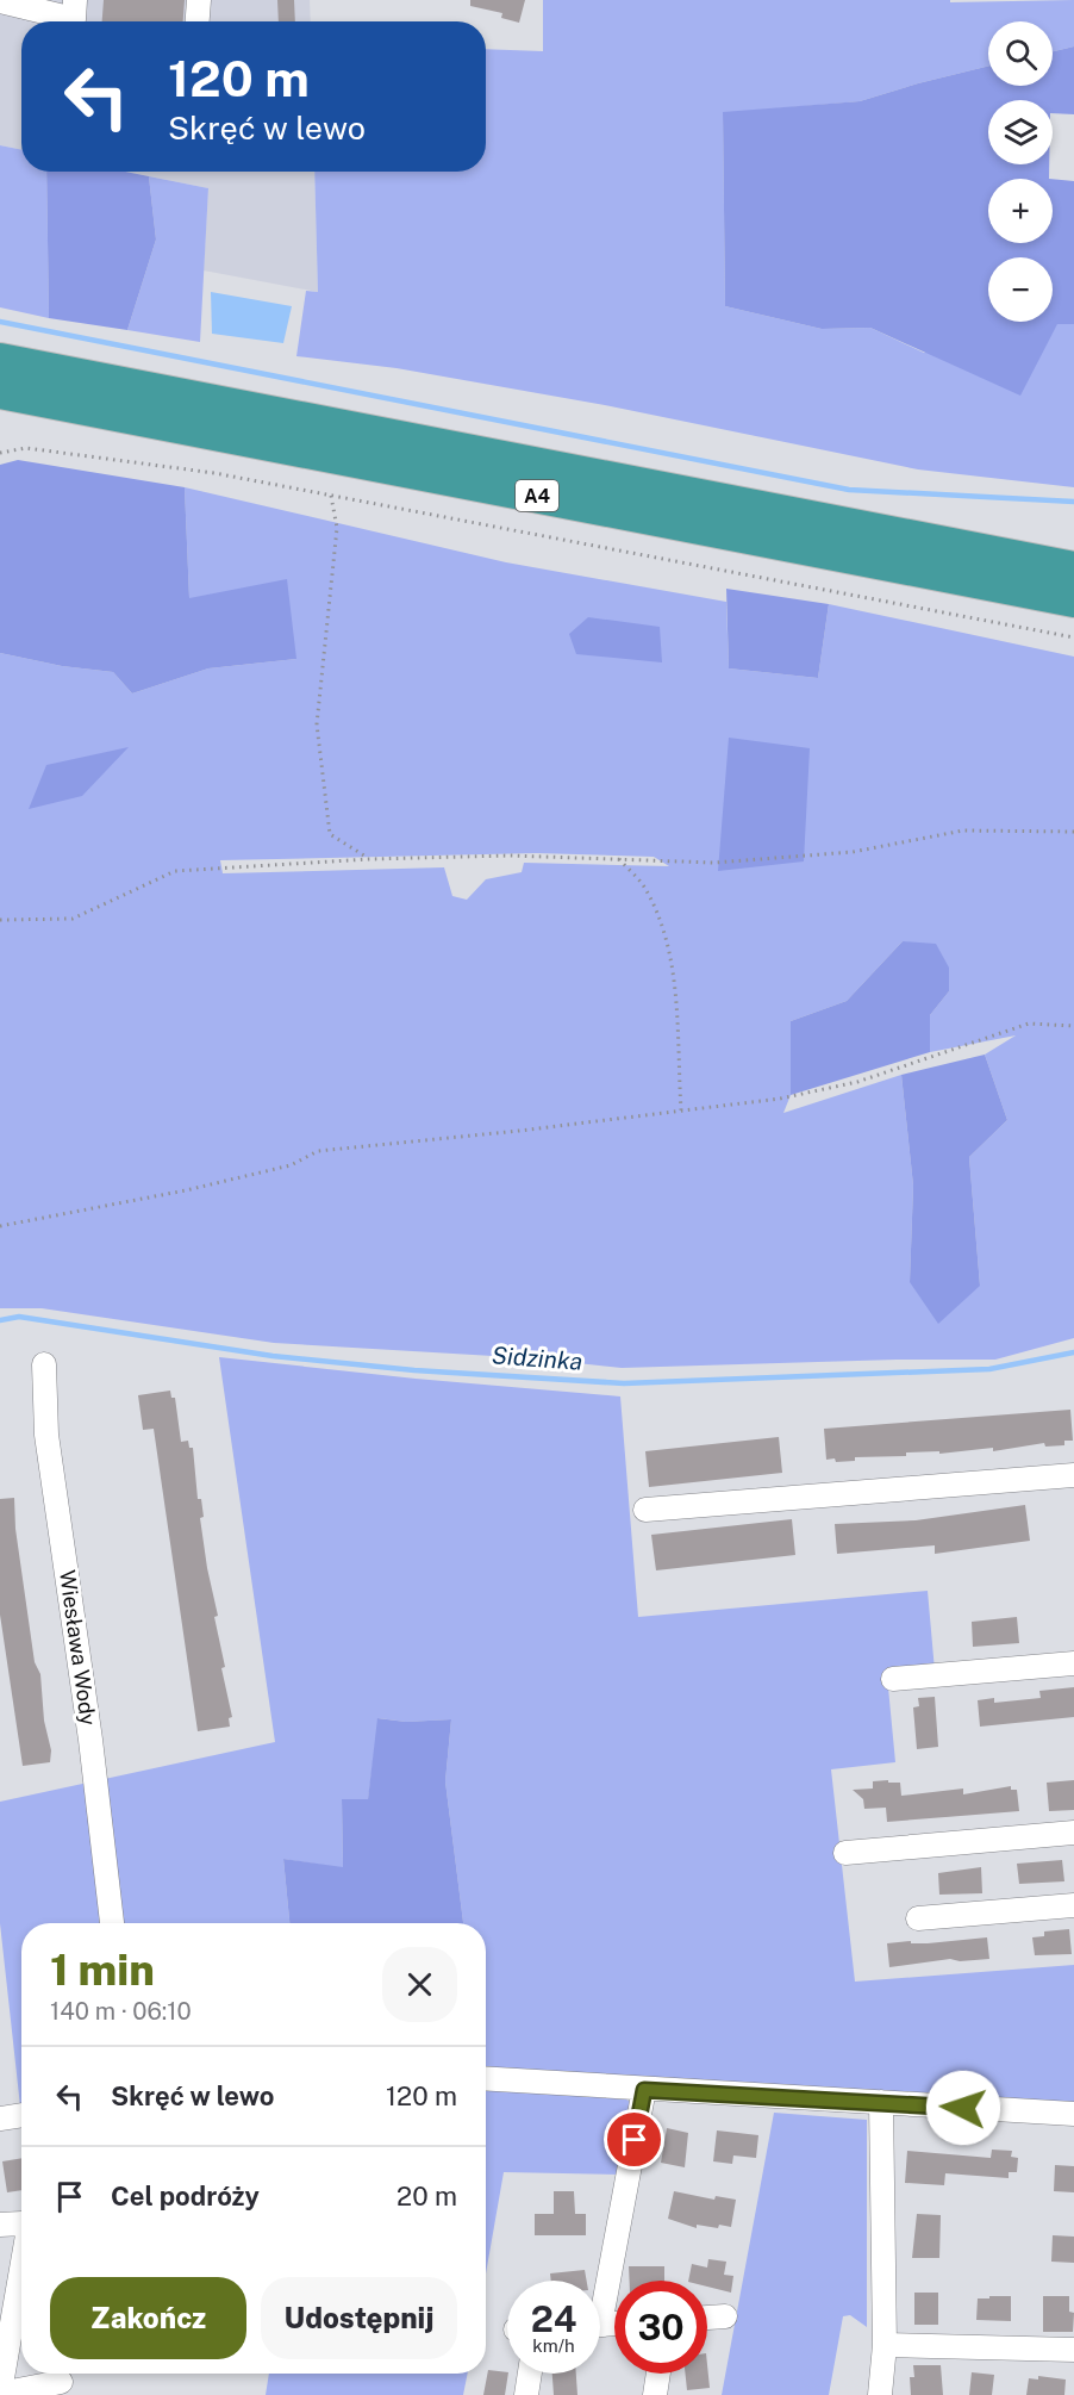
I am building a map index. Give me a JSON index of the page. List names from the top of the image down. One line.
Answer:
{"streets":{"highway":["A4"],"street":["Wiesława Wody"]},"water":["Sidzinka"],"page":{"map_buttons":["+","−"],"turn":["120 m","Skręć w lewo"],"heading":["1 min","140 m · 06:10"],"list":[{"name":"Skręć w lewo","value":"120 m"},{"name":"Cel podróży","value":"20 m"}],"buttons":["Zakończ","Udostępnij"],"speed":"24 km/h","limit":"30"}}
